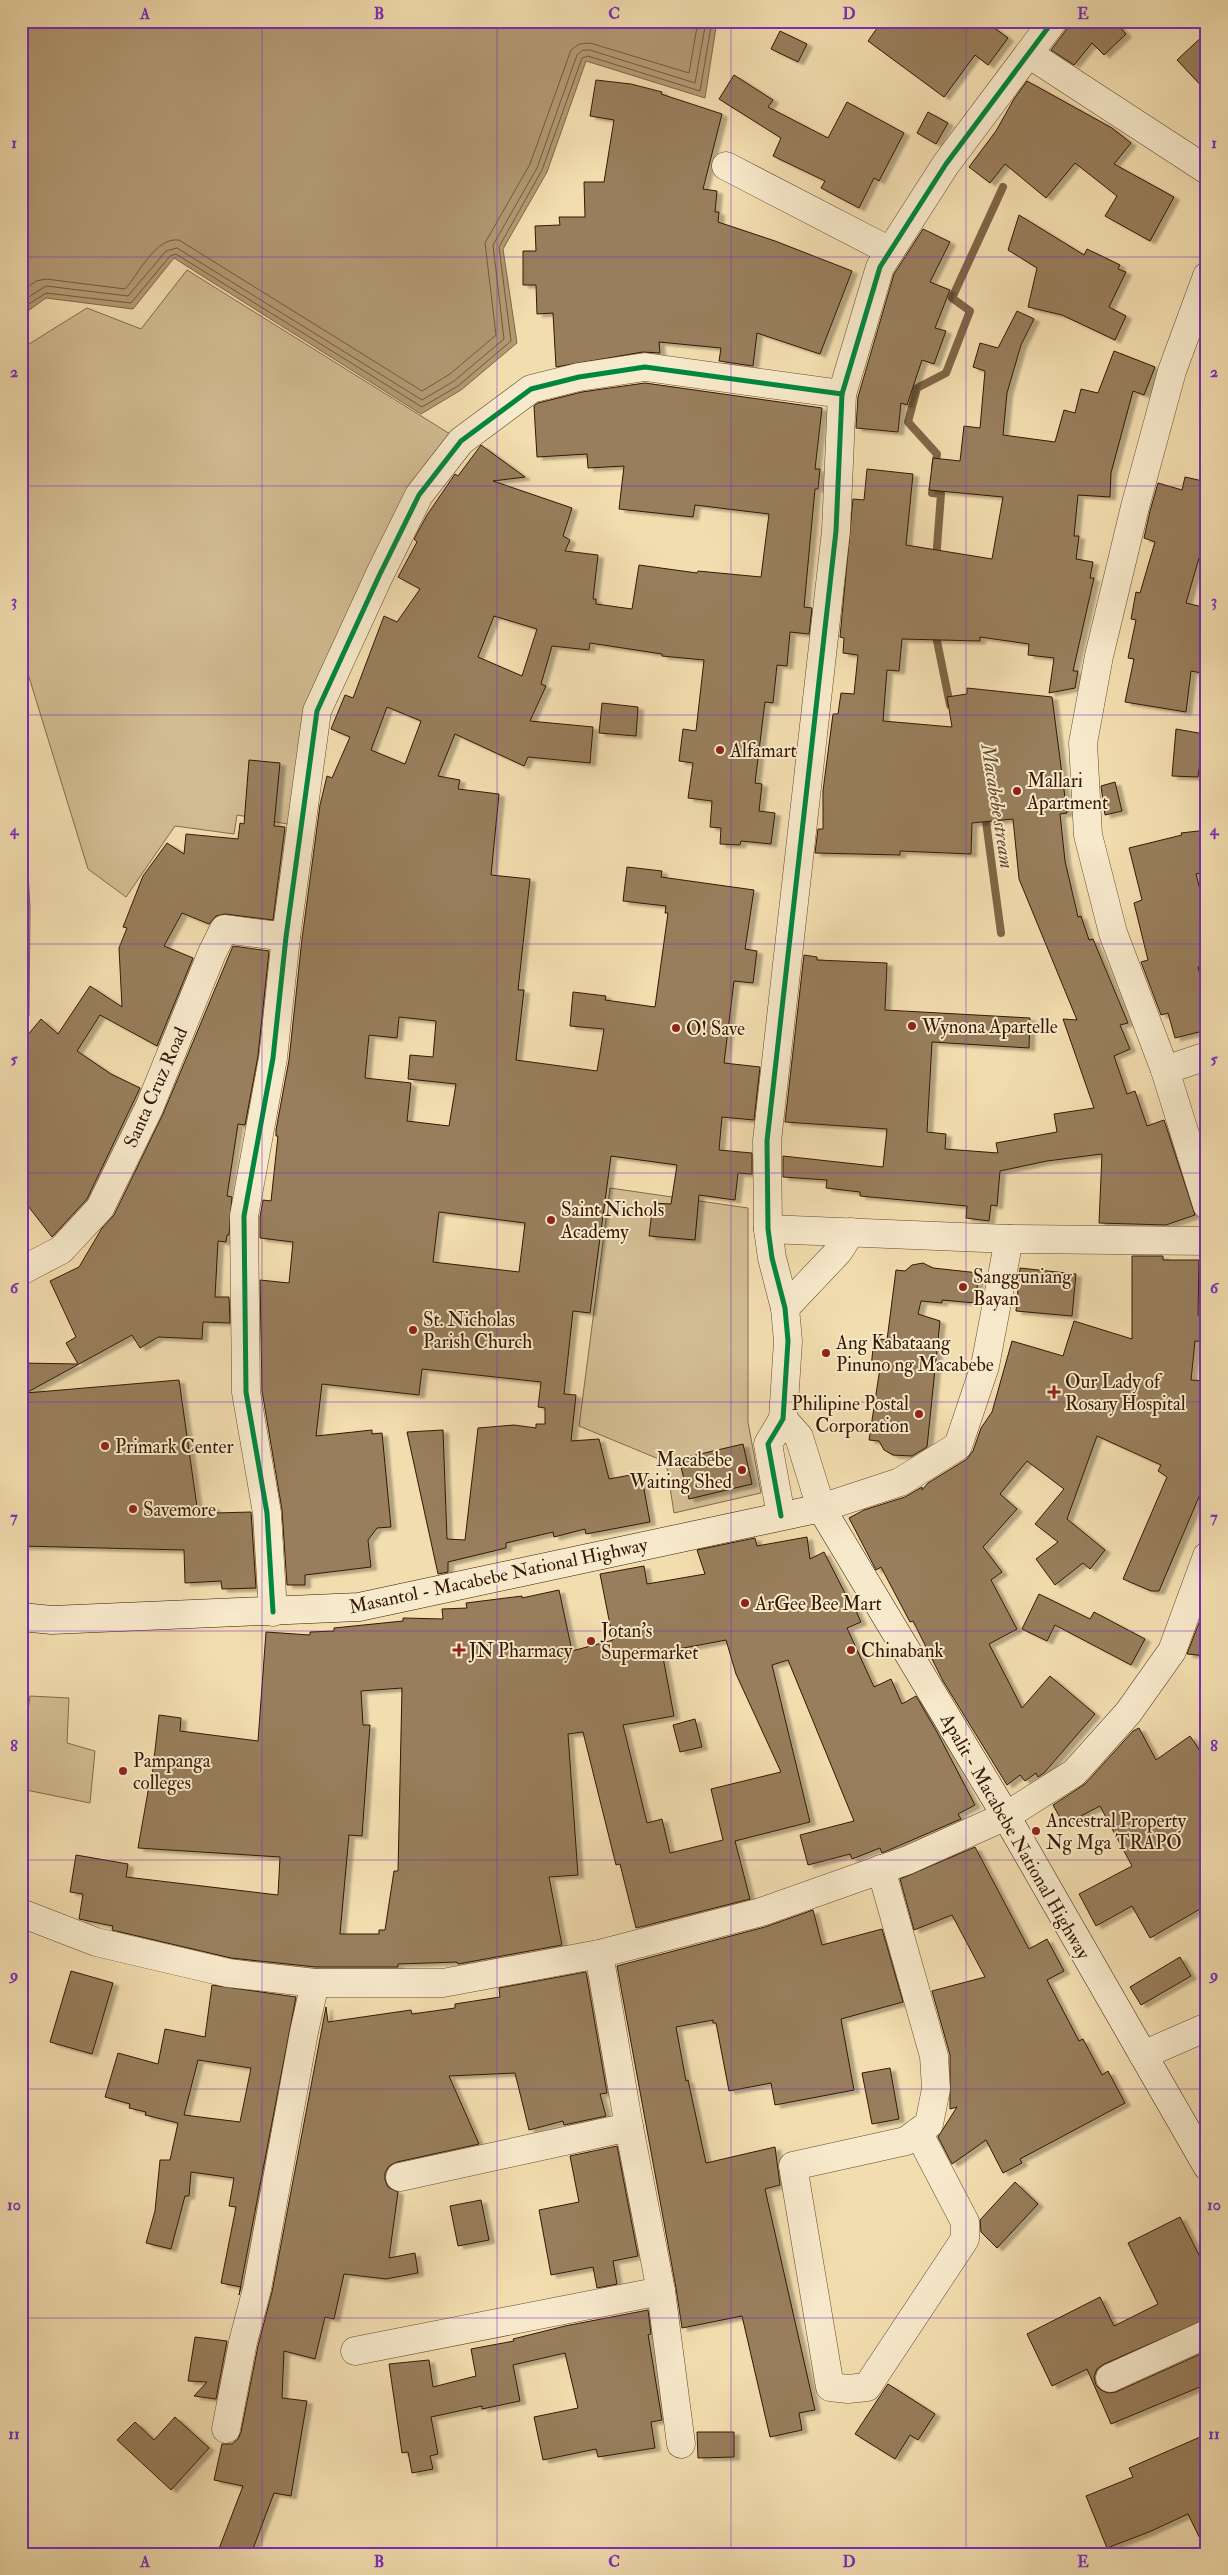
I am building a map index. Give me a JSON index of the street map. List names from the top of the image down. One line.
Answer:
{"streets":{"street":["Santa Cruz Road","Masantol - Macabebe National Highway","Apalit - Macabebe National Highway"]},"crossings":[["Masantol - Macabebe National Highway","Apalit - Macabebe National Highway"]],"water":["Macabebe stream"],"places":{"other":["Alfamart","Mallari Apartment","Wynona Apartelle","O! Save","Saint Nichols Academy","Sangguniang Bayan","St. Nicholas Parish Church","Ang Kabataang Pinuno ng Macabebe","Philipine Postal Corporation","Primark Center","Macabebe Waiting Shed","Savemore","ArGee Bee Mart","Jotan's Supermarket","Chinabank","Pampanga colleges","Ancestral Property Ng Mga TRAPO"],"health":["Our Lady of Rosary Hospital","JN Pharmacy"]},"grid":{"columns":["A","B","C","D","E"],"rows":["1","2","3","4","5","6","7","8","9","10","11"]}}
